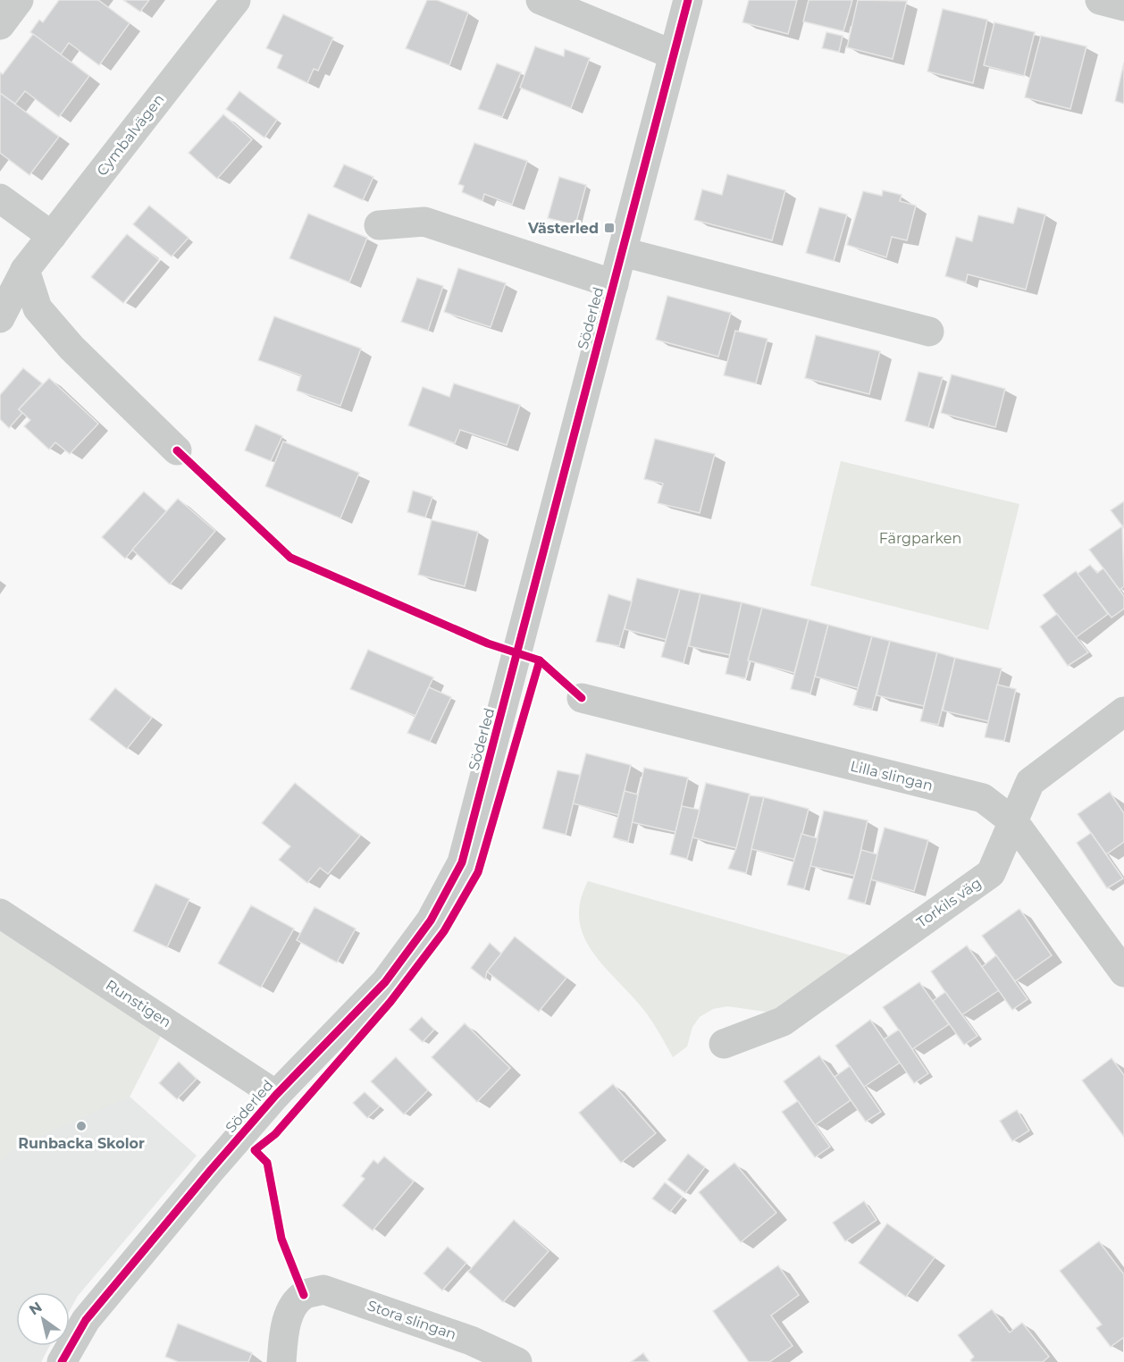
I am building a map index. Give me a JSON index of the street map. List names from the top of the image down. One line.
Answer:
{"streets":{"street":["Cymbalvägen","Söderled","Lilla slingan","Torkils väg","Runstigen","Stora slingan"]},"crossings":[["Söderled","Runstigen"],["Lilla slingan","Torkils väg"]],"parks":["Färgparken"],"places":{"transit":["Västerled"],"other":["Runbacka Skolor"]},"north":"top left"}
